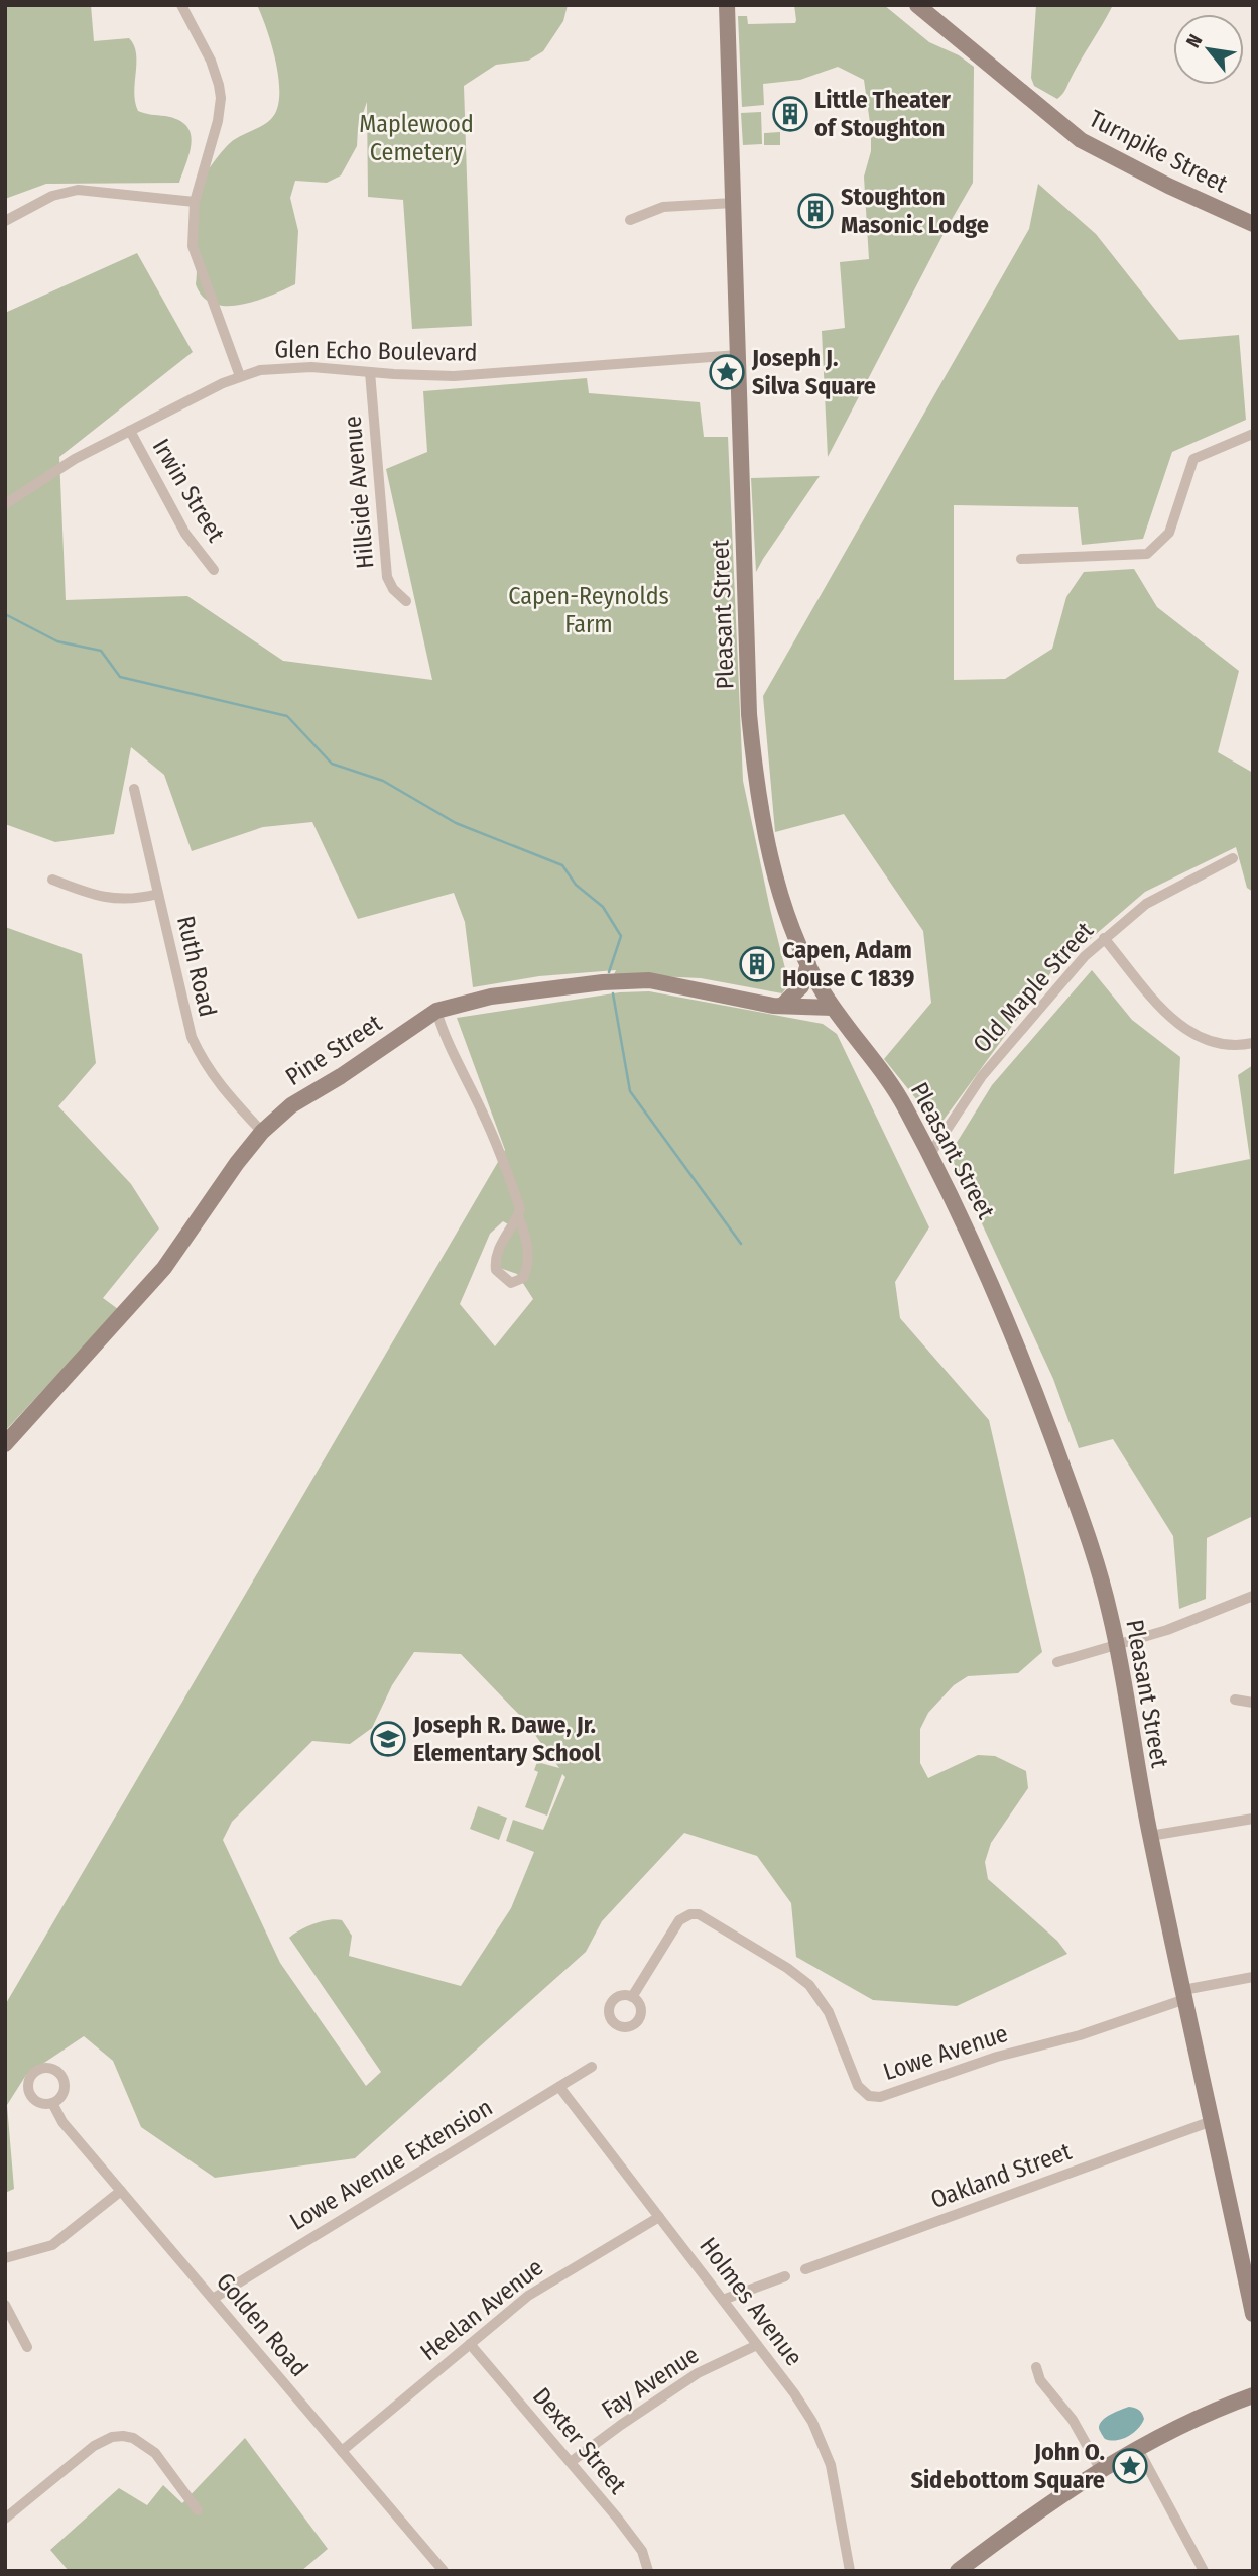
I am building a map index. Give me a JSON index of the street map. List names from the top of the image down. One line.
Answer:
{"streets":{"main road":["Turnpike Street","Pleasant Street","Pine Street"],"street":["Glen Echo Boulevard","Irwin Street","Hillside Avenue","Ruth Road","Old Maple Street","Lowe Avenue","Lowe Avenue Extension","Oakland Street","Holmes Avenue","Heelan Avenue","Golden Road","Fay Avenue","Dexter Street"]},"crossings":[["Glen Echo Boulevard","Irwin Street"],["Glen Echo Boulevard","Hillside Avenue"],["Glen Echo Boulevard","Pleasant Street"],["Pleasant Street","Old Maple Street"],["Pleasant Street","Pine Street"],["Pleasant Street","Lowe Avenue"],["Pleasant Street","Oakland Street"],["Ruth Road","Pine Street"],["Lowe Avenue Extension","Holmes Avenue"],["Lowe Avenue Extension","Golden Road"],["Holmes Avenue","Heelan Avenue"],["Holmes Avenue","Fay Avenue"],["Heelan Avenue","Golden Road"],["Heelan Avenue","Dexter Street"],["Fay Avenue","Dexter Street"]],"parks":["Maplewood Cemetery","Capen-Reynolds Farm"],"places":{"building":["Little Theater of Stoughton","Stoughton Masonic Lodge","Capen, Adam House C 1839"],"place":["Joseph J. Silva Square","John O. Sidebottom Square"],"school or university":["Joseph R. Dawe, Jr. Elementary School"]},"north":"top left"}
